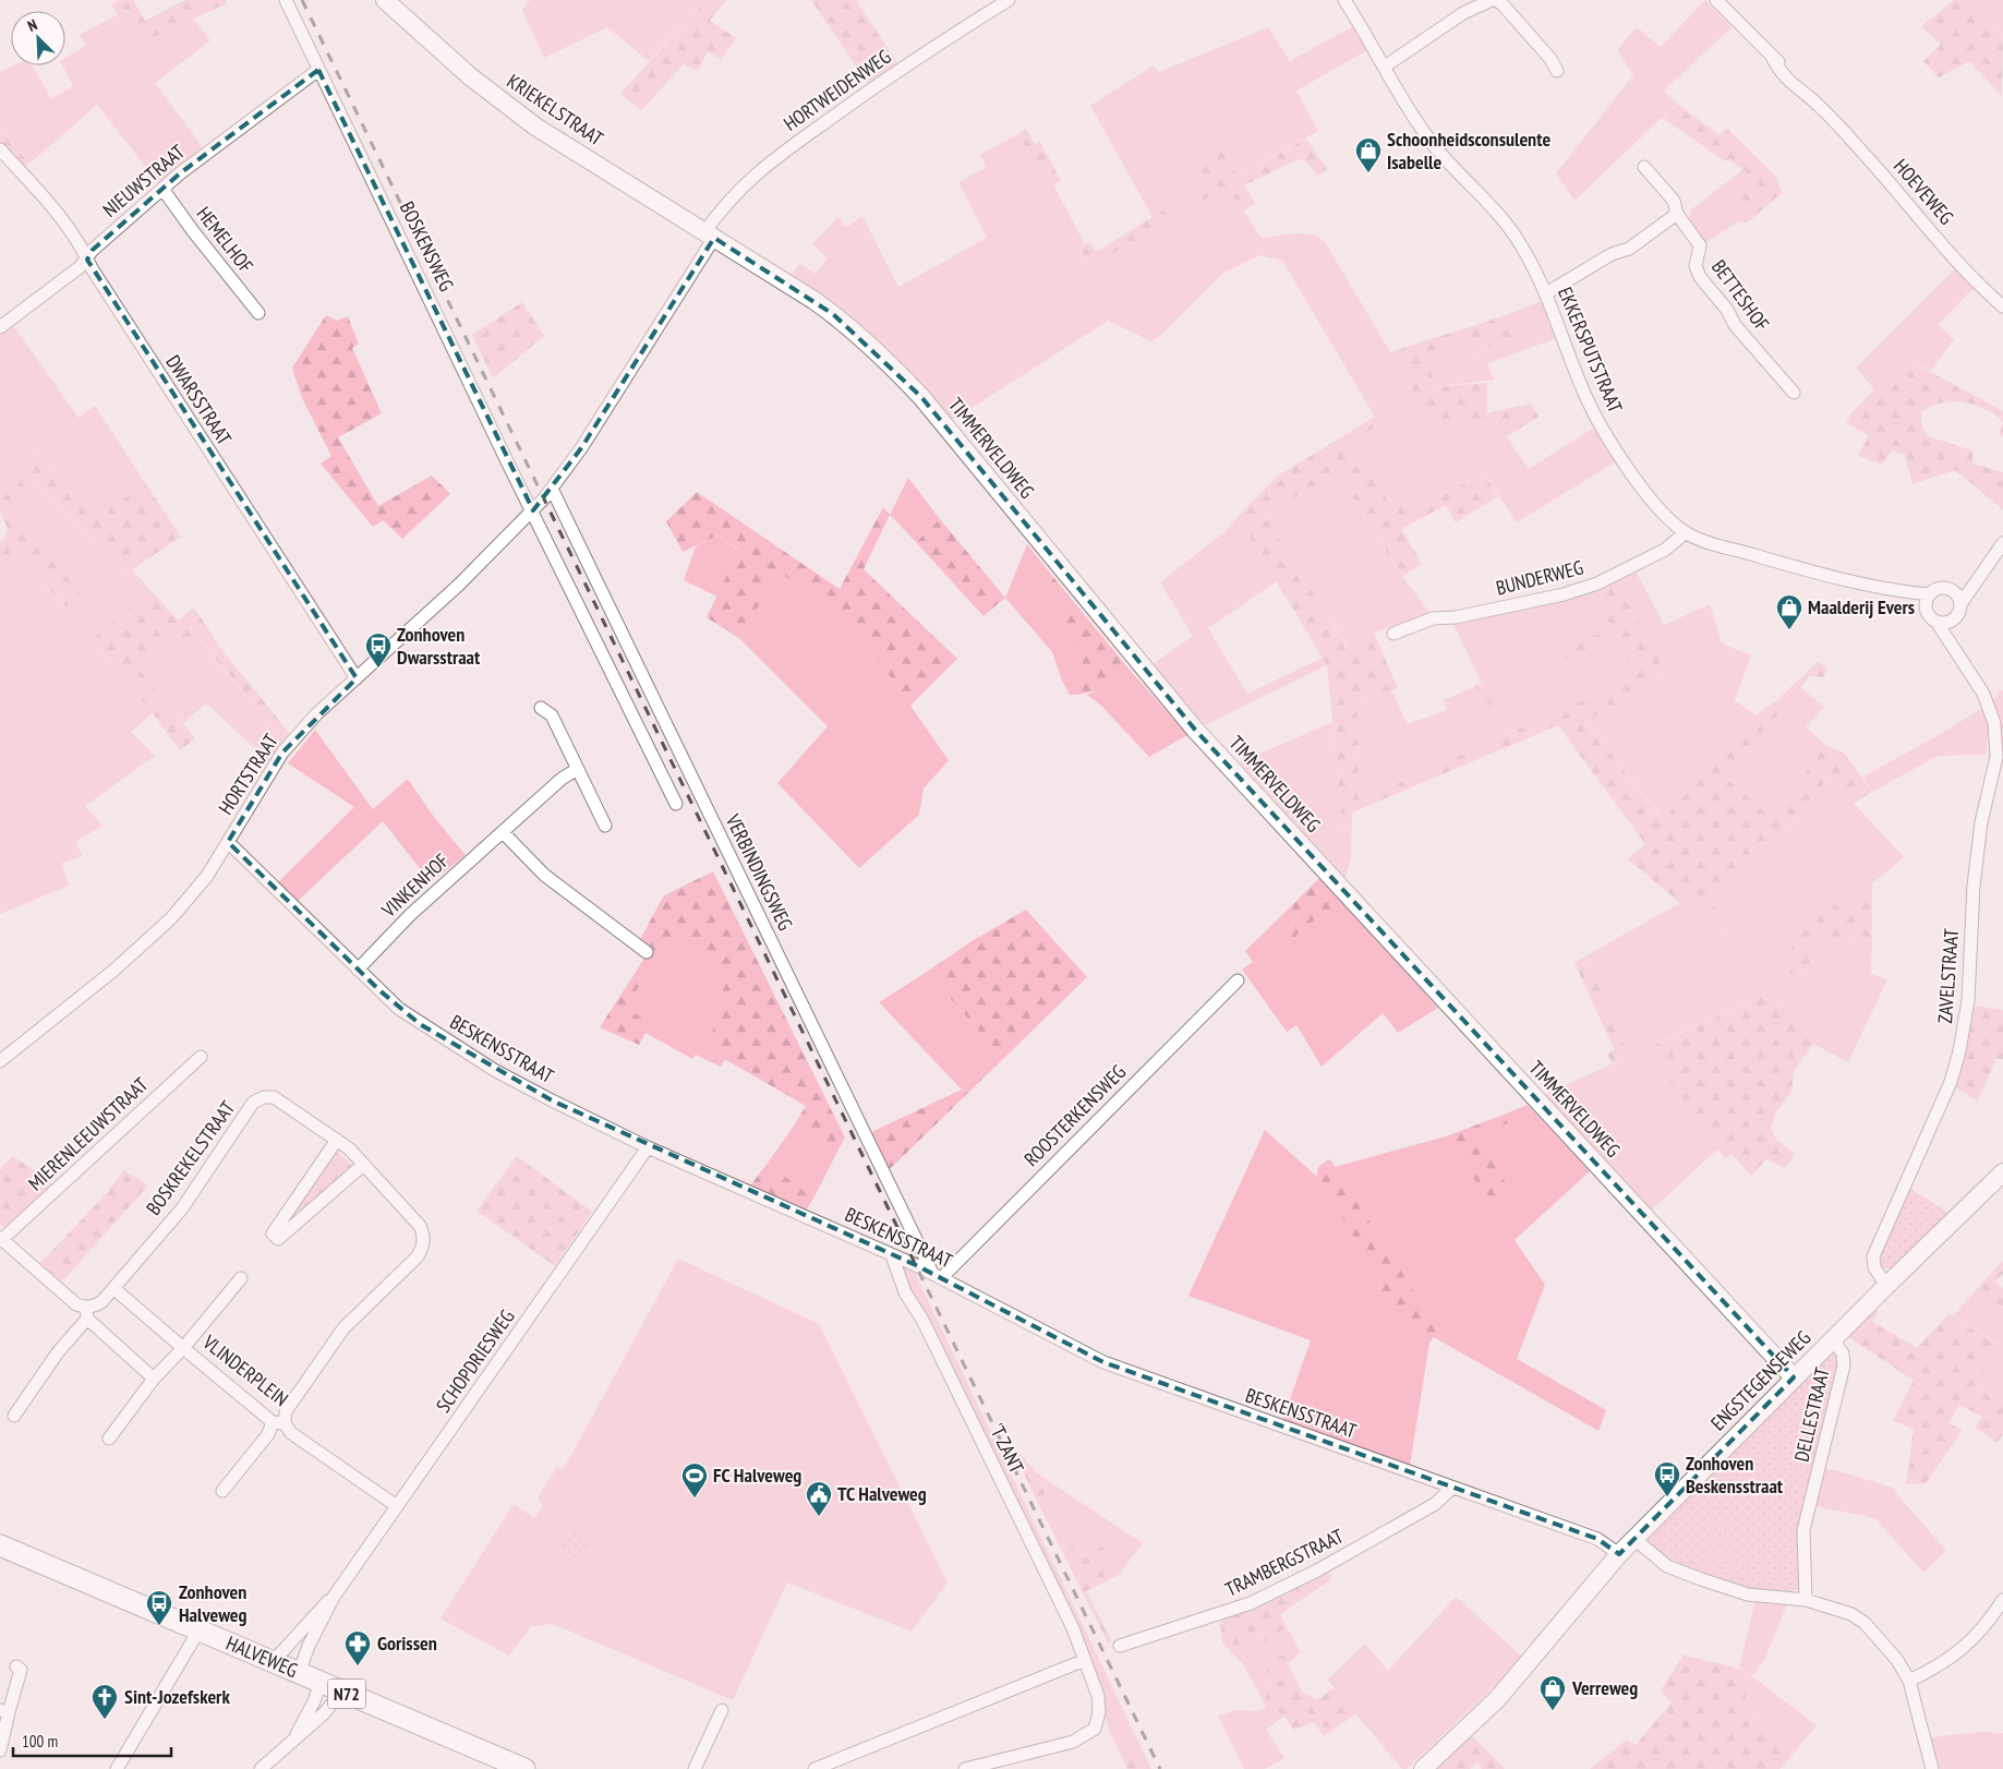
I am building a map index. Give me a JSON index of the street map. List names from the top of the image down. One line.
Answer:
{"streets":{"main road":["HALVEWEG","N72"],"street":["HORTWEIDENWEG","KRIEKELSTRAAT","NIEUWSTRAAT","HOEVEWEG","HEMELHOF","BOSKENSWEG","BETTESHOF","EKKERSPUTSTRAAT","DWARSSTRAAT","TIMMERVELDWEG","BUNDERWEG","HORTSTRAAT","VERBINDINGSWEG","VINKENHOF","ZAVELSTRAAT","BESKENSSTRAAT","ROOSTERKENSWEG","MIERENLEEUWSTRAAT","BOSKREKELSTRAAT","SCHOPDRIESWEG","VLINDERPLEIN","ENGSTEGENSEWEG","DELLESTRAAT","'T ZANT","TRAMBERGSTRAAT"]},"crossings":[["HORTWEIDENWEG","KRIEKELSTRAAT"],["HORTWEIDENWEG","TIMMERVELDWEG"],["HORTWEIDENWEG","HORTSTRAAT"],["HORTWEIDENWEG","VERBINDINGSWEG"],["KRIEKELSTRAAT","TIMMERVELDWEG"],["NIEUWSTRAAT","HEMELHOF"],["NIEUWSTRAAT","BOSKENSWEG"],["NIEUWSTRAAT","DWARSSTRAAT"],["BOSKENSWEG","HORTSTRAAT"],["EKKERSPUTSTRAAT","BUNDERWEG"],["EKKERSPUTSTRAAT","ZAVELSTRAAT"],["DWARSSTRAAT","HORTSTRAAT"],["TIMMERVELDWEG","ENGSTEGENSEWEG"],["HORTSTRAAT","VERBINDINGSWEG"],["HORTSTRAAT","BESKENSSTRAAT"],["VERBINDINGSWEG","BESKENSSTRAAT"],["VERBINDINGSWEG","ROOSTERKENSWEG"],["VINKENHOF","BESKENSSTRAAT"],["ZAVELSTRAAT","ENGSTEGENSEWEG"],["BESKENSSTRAAT","ROOSTERKENSWEG"],["BESKENSSTRAAT","SCHOPDRIESWEG"],["BESKENSSTRAAT","ENGSTEGENSEWEG"],["BESKENSSTRAAT","'T ZANT"],["BESKENSSTRAAT","TRAMBERGSTRAAT"],["BOSKREKELSTRAAT","VLINDERPLEIN"],["SCHOPDRIESWEG","HALVEWEG"],["ENGSTEGENSEWEG","DELLESTRAAT"]],"places":{"shop":["Schoonheidsconsulente Isabelle","Maalderij Evers","Verreweg"],"bus stop":["Zonhoven Dwarsstraat","Zonhoven Beskensstraat","Zonhoven Halveweg"],"sports":["FC Halveweg"],"public building":["TC Halveweg"],"pharmacy":["Gorissen"],"church":["Sint-Jozefskerk"]},"scale_bar":"100 m","north":"top left"}
